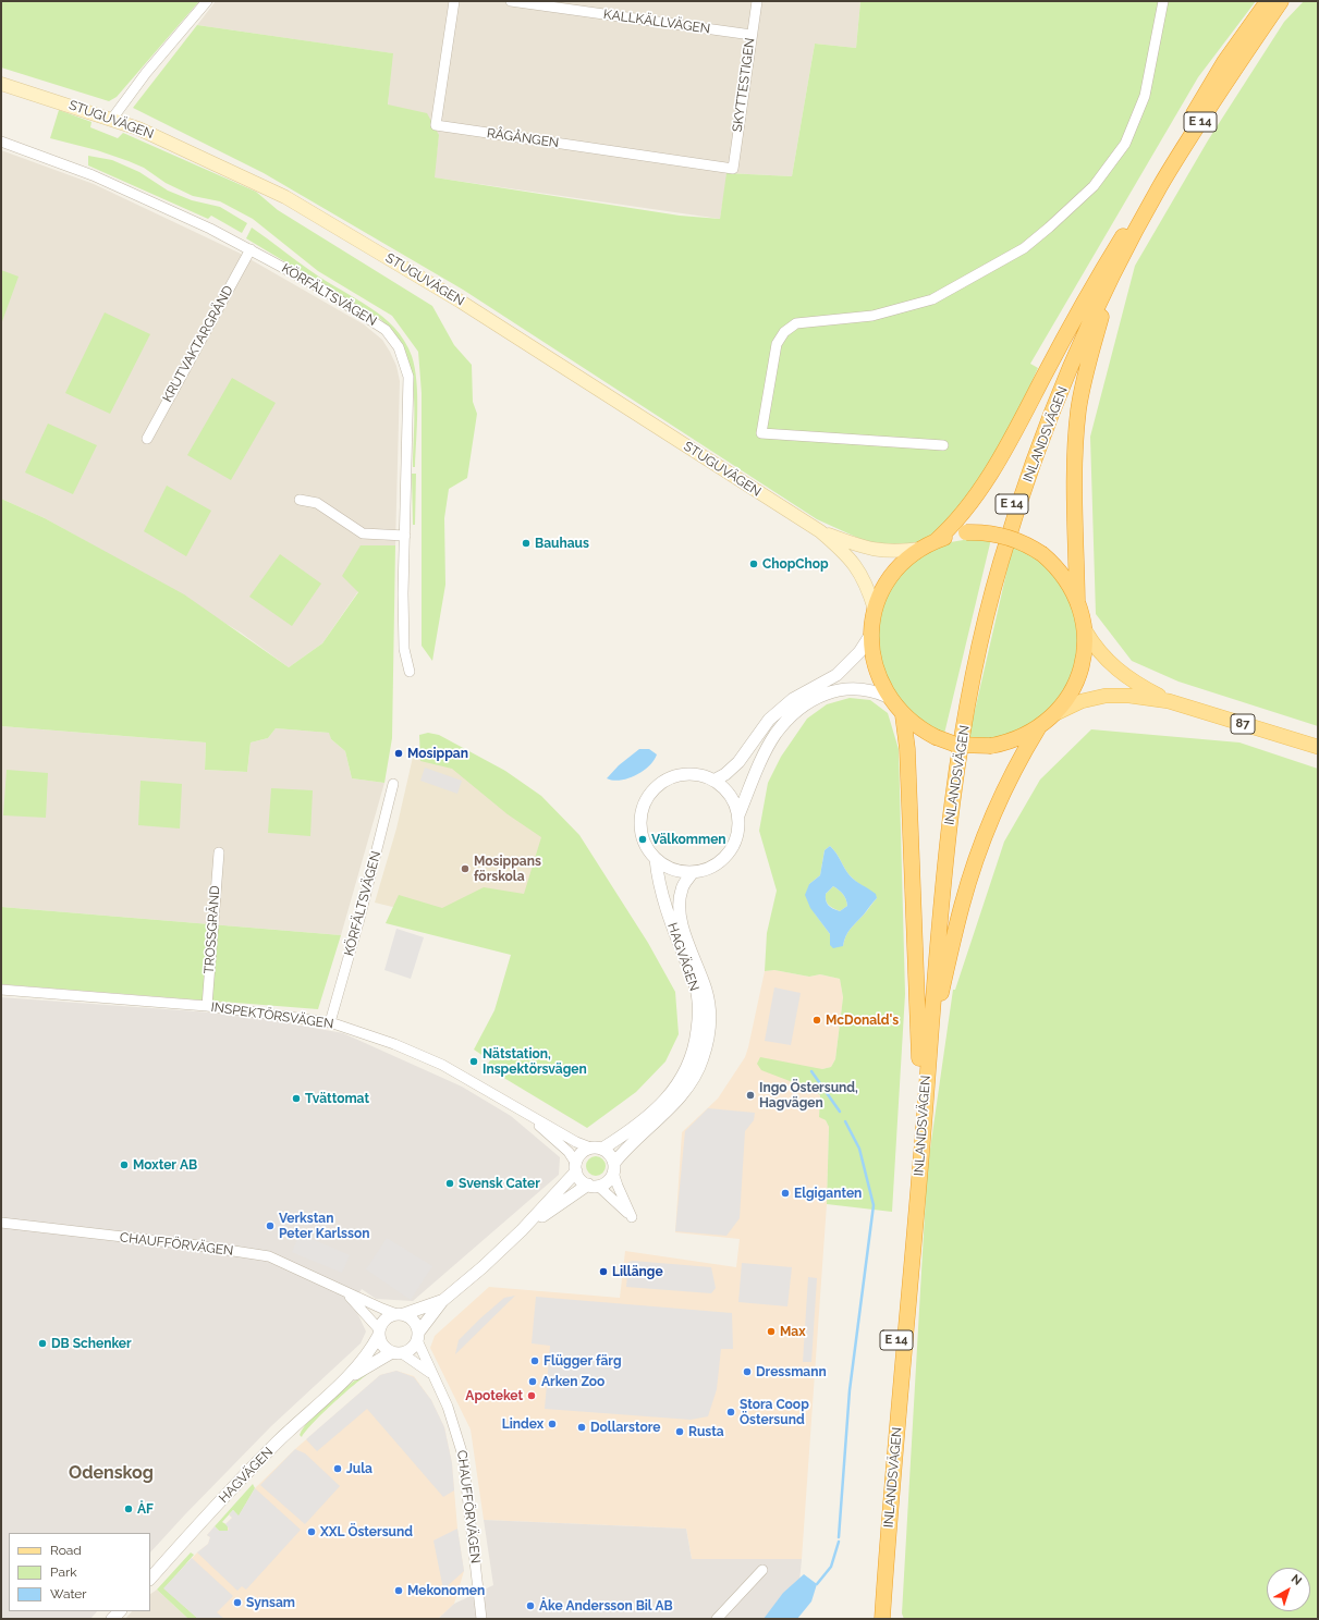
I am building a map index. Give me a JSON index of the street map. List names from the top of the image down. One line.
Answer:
{"streets":{"highway":["E 14","INLANDSVÄGEN"],"main road":["STUGUVÄGEN","87"],"street":["KALLKÄLLVÄGEN","SKYTTESTIGEN","RÅGÅNGEN","KÖRFÄLTSVÄGEN","KRUTVAKTARGRÄND","TROSSGRÄND","HAGVÄGEN","INSPEKTÖRSVÄGEN","CHAUFFÖRVÄGEN"]},"crossings":[["KALLKÄLLVÄGEN","SKYTTESTIGEN"],["SKYTTESTIGEN","RÅGÅNGEN"],["KÖRFÄLTSVÄGEN","KRUTVAKTARGRÄND"],["KÖRFÄLTSVÄGEN","INSPEKTÖRSVÄGEN"],["TROSSGRÄND","INSPEKTÖRSVÄGEN"],["HAGVÄGEN","INSPEKTÖRSVÄGEN"],["HAGVÄGEN","CHAUFFÖRVÄGEN"]],"districts":["Odenskog"],"places":["Bauhaus","ChopChop","Mosippan","Välkommen","Mosippans förskola","McDonald's","Nätstation, Inspektörsvägen","Ingo Östersund, Hagvägen","Tvättomat","Moxter AB","Svensk Cater","Elgiganten","Verkstan Peter Karlsson","Lillänge","Max","DB Schenker","Flügger färg","Dressmann","Arken Zoo","Apoteket","Stora Coop Östersund","Lindex","Dollarstore","Rusta","Jula","ÅF","XXL Östersund","Mekonomen","Synsam","Åke Andersson Bil AB"],"legend":["Road","Park","Water"],"north":"top right"}
